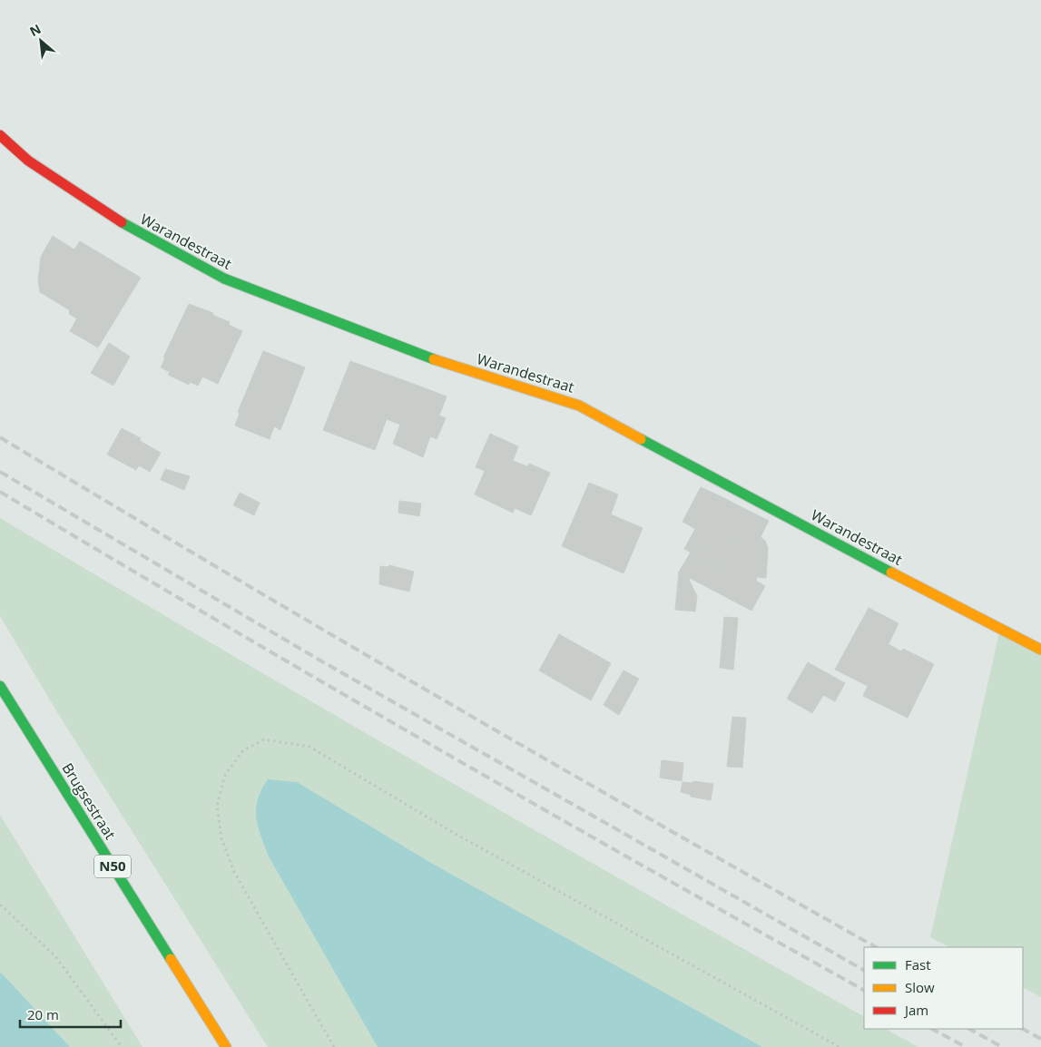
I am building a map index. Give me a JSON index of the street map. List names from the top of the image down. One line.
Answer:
{"streets":{"street":["Warandestraat","Brugsestraat","N50"]},"legend":["Fast","Slow","Jam"],"scale_bar":"20 m","north":"top left"}
